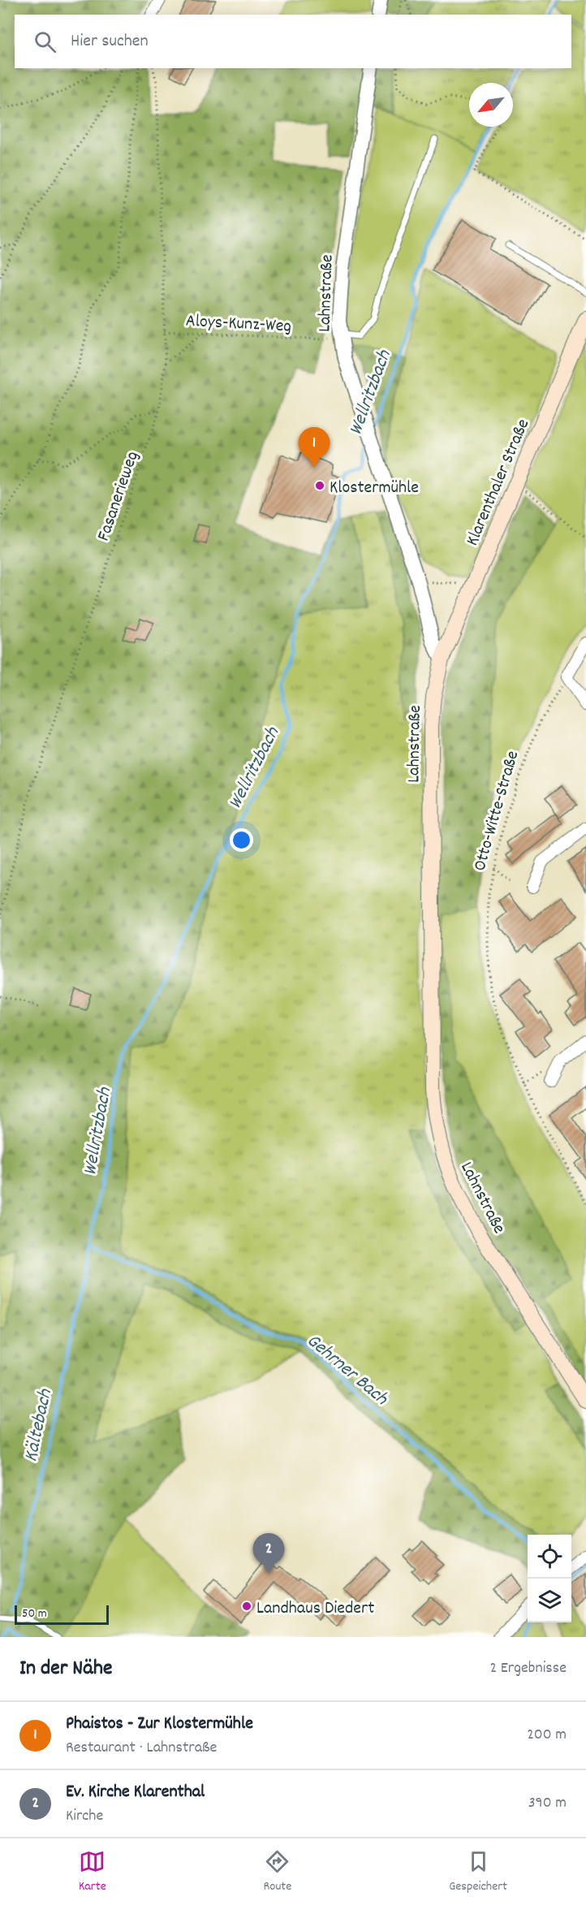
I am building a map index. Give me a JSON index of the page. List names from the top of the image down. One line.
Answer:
{"streets":{"main road":["Lahnstraße","Klarenthaler Straße"],"path":["Aloys-Kunz-Weg","Fasanerieweg","Otto-Witte-Straße"]},"crossings":[["Lahnstraße","Aloys-Kunz-Weg"],["Lahnstraße","Klarenthaler Straße"],["Aloys-Kunz-Weg","Fasanerieweg"]],"water":["Wellritzbach","Gehrner Bach","Kältebach"],"places":["Klostermühle","Landhaus Diedert"],"scale_bar":"50 m","north":"bottom left","page":{"search":"Hier suchen","pins":["1","2"],"scale":"50 m","heading":["In der Nähe","2 Ergebnisse"],"list":[{"mark":"1","name":"Phaistos - Zur Klostermühle","note":"Restaurant · Lahnstraße","value":"200 m"},{"mark":"2","name":"Ev. Kirche Klarenthal","note":"Kirche","value":"390 m"}],"nav":["Karte","Route","Gespeichert"]}}
